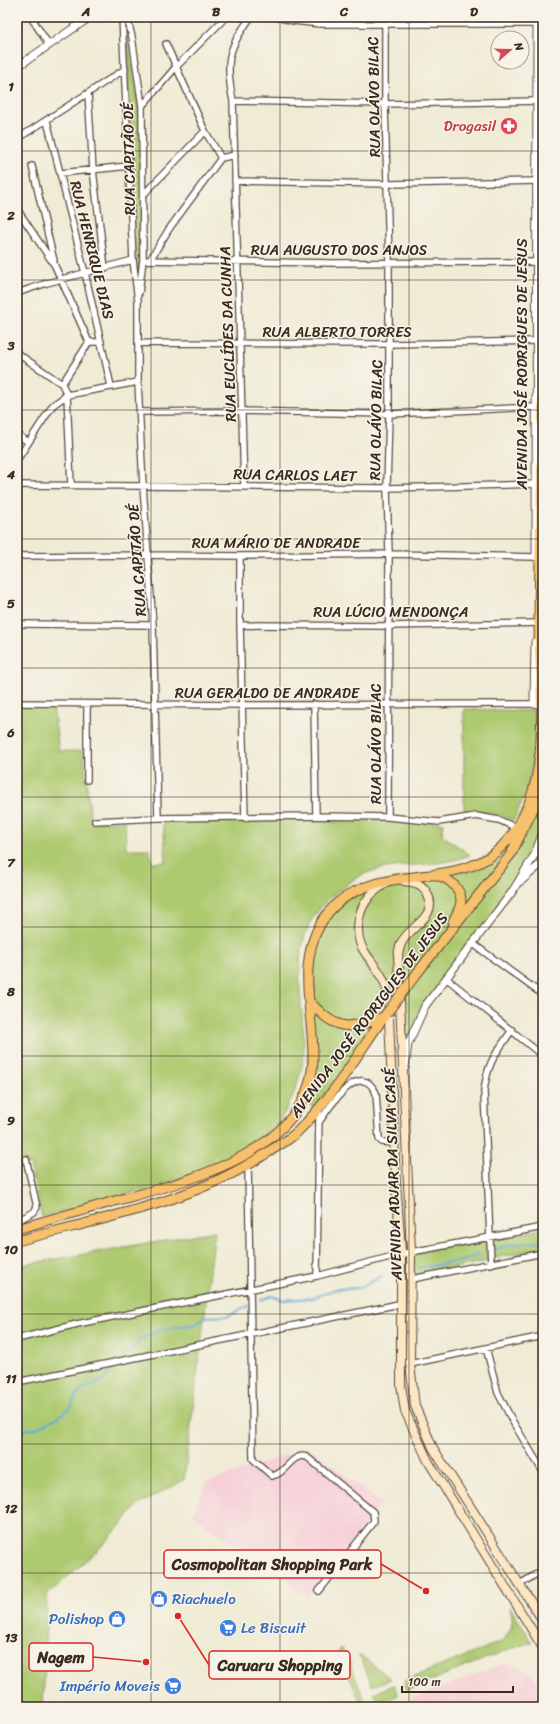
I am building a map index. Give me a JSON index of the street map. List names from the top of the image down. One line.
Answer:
{"streets":{"main road":["AVENIDA JOSÉ RODRIGUES DE JESUS","AVENIDA ADJAR DA SILVA CASÉ"],"street":["RUA OLÁVO BILAC","RUA CAPITÃO DÉ","RUA HENRIQUE DIAS","RUA AUGUSTO DOS ANJOS","RUA ALBERTO TORRES","RUA EUCLÍDES DA CUNHA","RUA CARLOS LAET","RUA MÁRIO DE ANDRADE","RUA LÚCIO MENDONÇA","RUA GERALDO DE ANDRADE"]},"crossings":[["RUA OLÁVO BILAC","RUA AUGUSTO DOS ANJOS"],["RUA OLÁVO BILAC","RUA ALBERTO TORRES"],["RUA OLÁVO BILAC","RUA CARLOS LAET"],["RUA OLÁVO BILAC","RUA MÁRIO DE ANDRADE"],["RUA OLÁVO BILAC","RUA LÚCIO MENDONÇA"],["RUA OLÁVO BILAC","RUA GERALDO DE ANDRADE"],["RUA CAPITÃO DÉ","RUA AUGUSTO DOS ANJOS"],["RUA CAPITÃO DÉ","RUA ALBERTO TORRES"],["RUA CAPITÃO DÉ","RUA CARLOS LAET"],["RUA CAPITÃO DÉ","RUA MÁRIO DE ANDRADE"],["RUA CAPITÃO DÉ","RUA GERALDO DE ANDRADE"],["RUA AUGUSTO DOS ANJOS","RUA EUCLÍDES DA CUNHA"],["RUA AUGUSTO DOS ANJOS","AVENIDA JOSÉ RODRIGUES DE JESUS"],["RUA ALBERTO TORRES","RUA EUCLÍDES DA CUNHA"],["RUA ALBERTO TORRES","AVENIDA JOSÉ RODRIGUES DE JESUS"],["RUA EUCLÍDES DA CUNHA","RUA CARLOS LAET"],["AVENIDA JOSÉ RODRIGUES DE JESUS","RUA CARLOS LAET"],["AVENIDA JOSÉ RODRIGUES DE JESUS","RUA MÁRIO DE ANDRADE"],["AVENIDA JOSÉ RODRIGUES DE JESUS","RUA LÚCIO MENDONÇA"],["AVENIDA JOSÉ RODRIGUES DE JESUS","RUA GERALDO DE ANDRADE"],["AVENIDA JOSÉ RODRIGUES DE JESUS","AVENIDA ADJAR DA SILVA CASÉ"]],"places":{"pharmacy":["Drogasil"],"other":["Cosmopolitan Shopping Park","Caruaru Shopping","Nagem"],"shop":["Riachuelo","Polishop"],"supermarket":["Le Biscuit","Império Moveis"]},"scale_bar":"100 m","north":"right","grid":{"columns":["A","B","C","D"],"rows":["1","2","3","4","5","6","7","8","9","10","11","12","13"]}}
